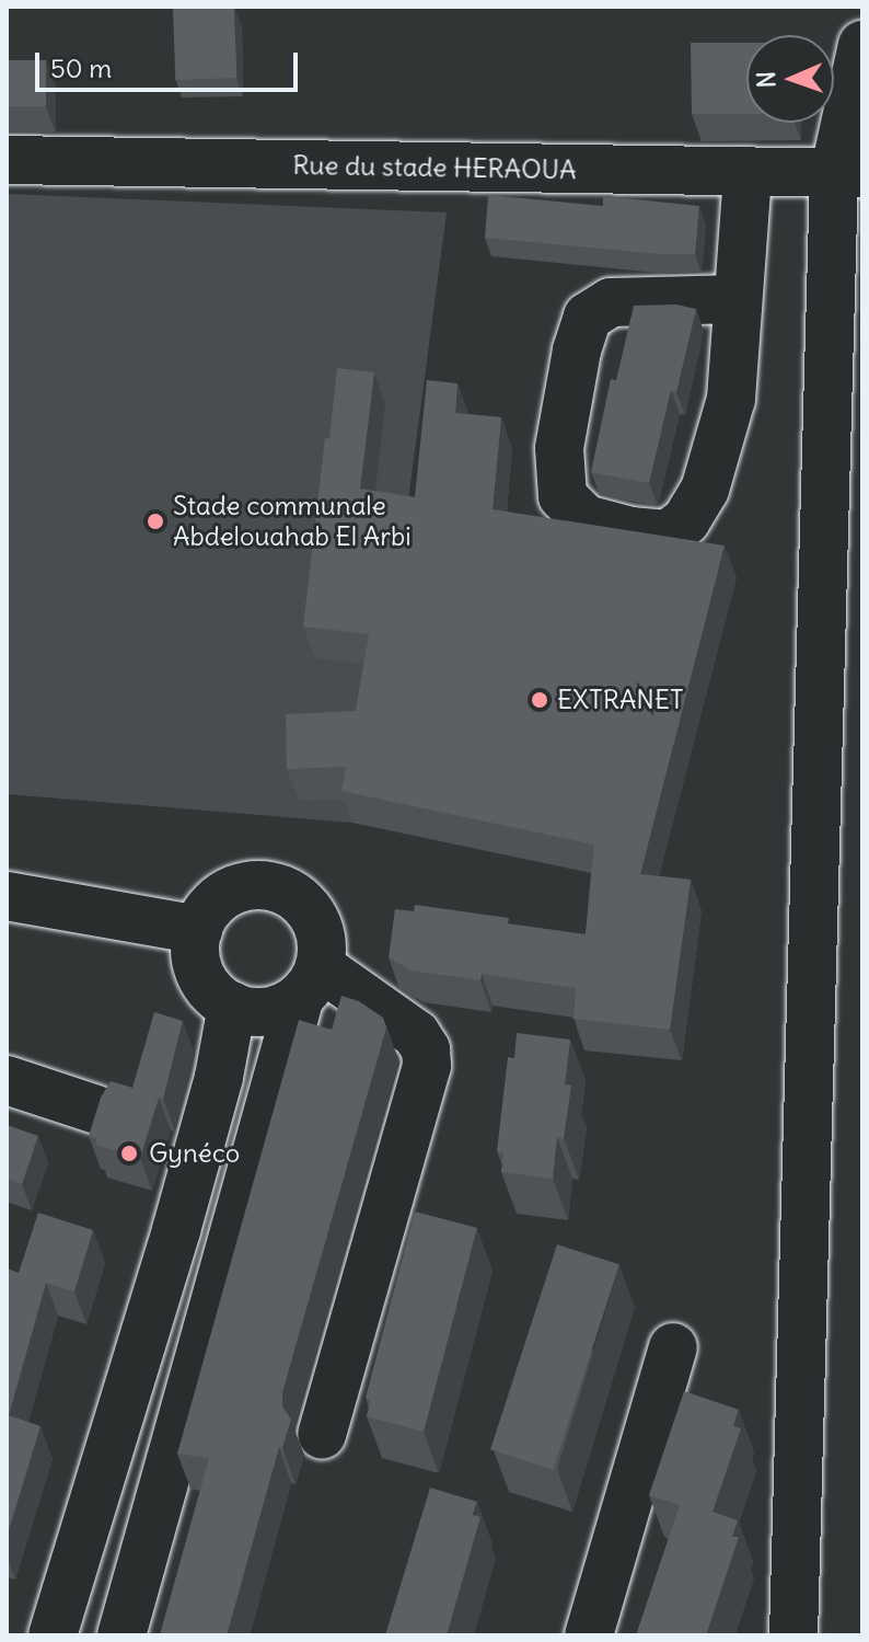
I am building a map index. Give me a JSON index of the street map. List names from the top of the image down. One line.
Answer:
{"streets":{"street":["Rue du stade HERAOUA"]},"places":["Stade communale Abdelouahab El Arbi","EXTRANET","Gynéco"],"scale_bar":"50 m","north":"left"}
